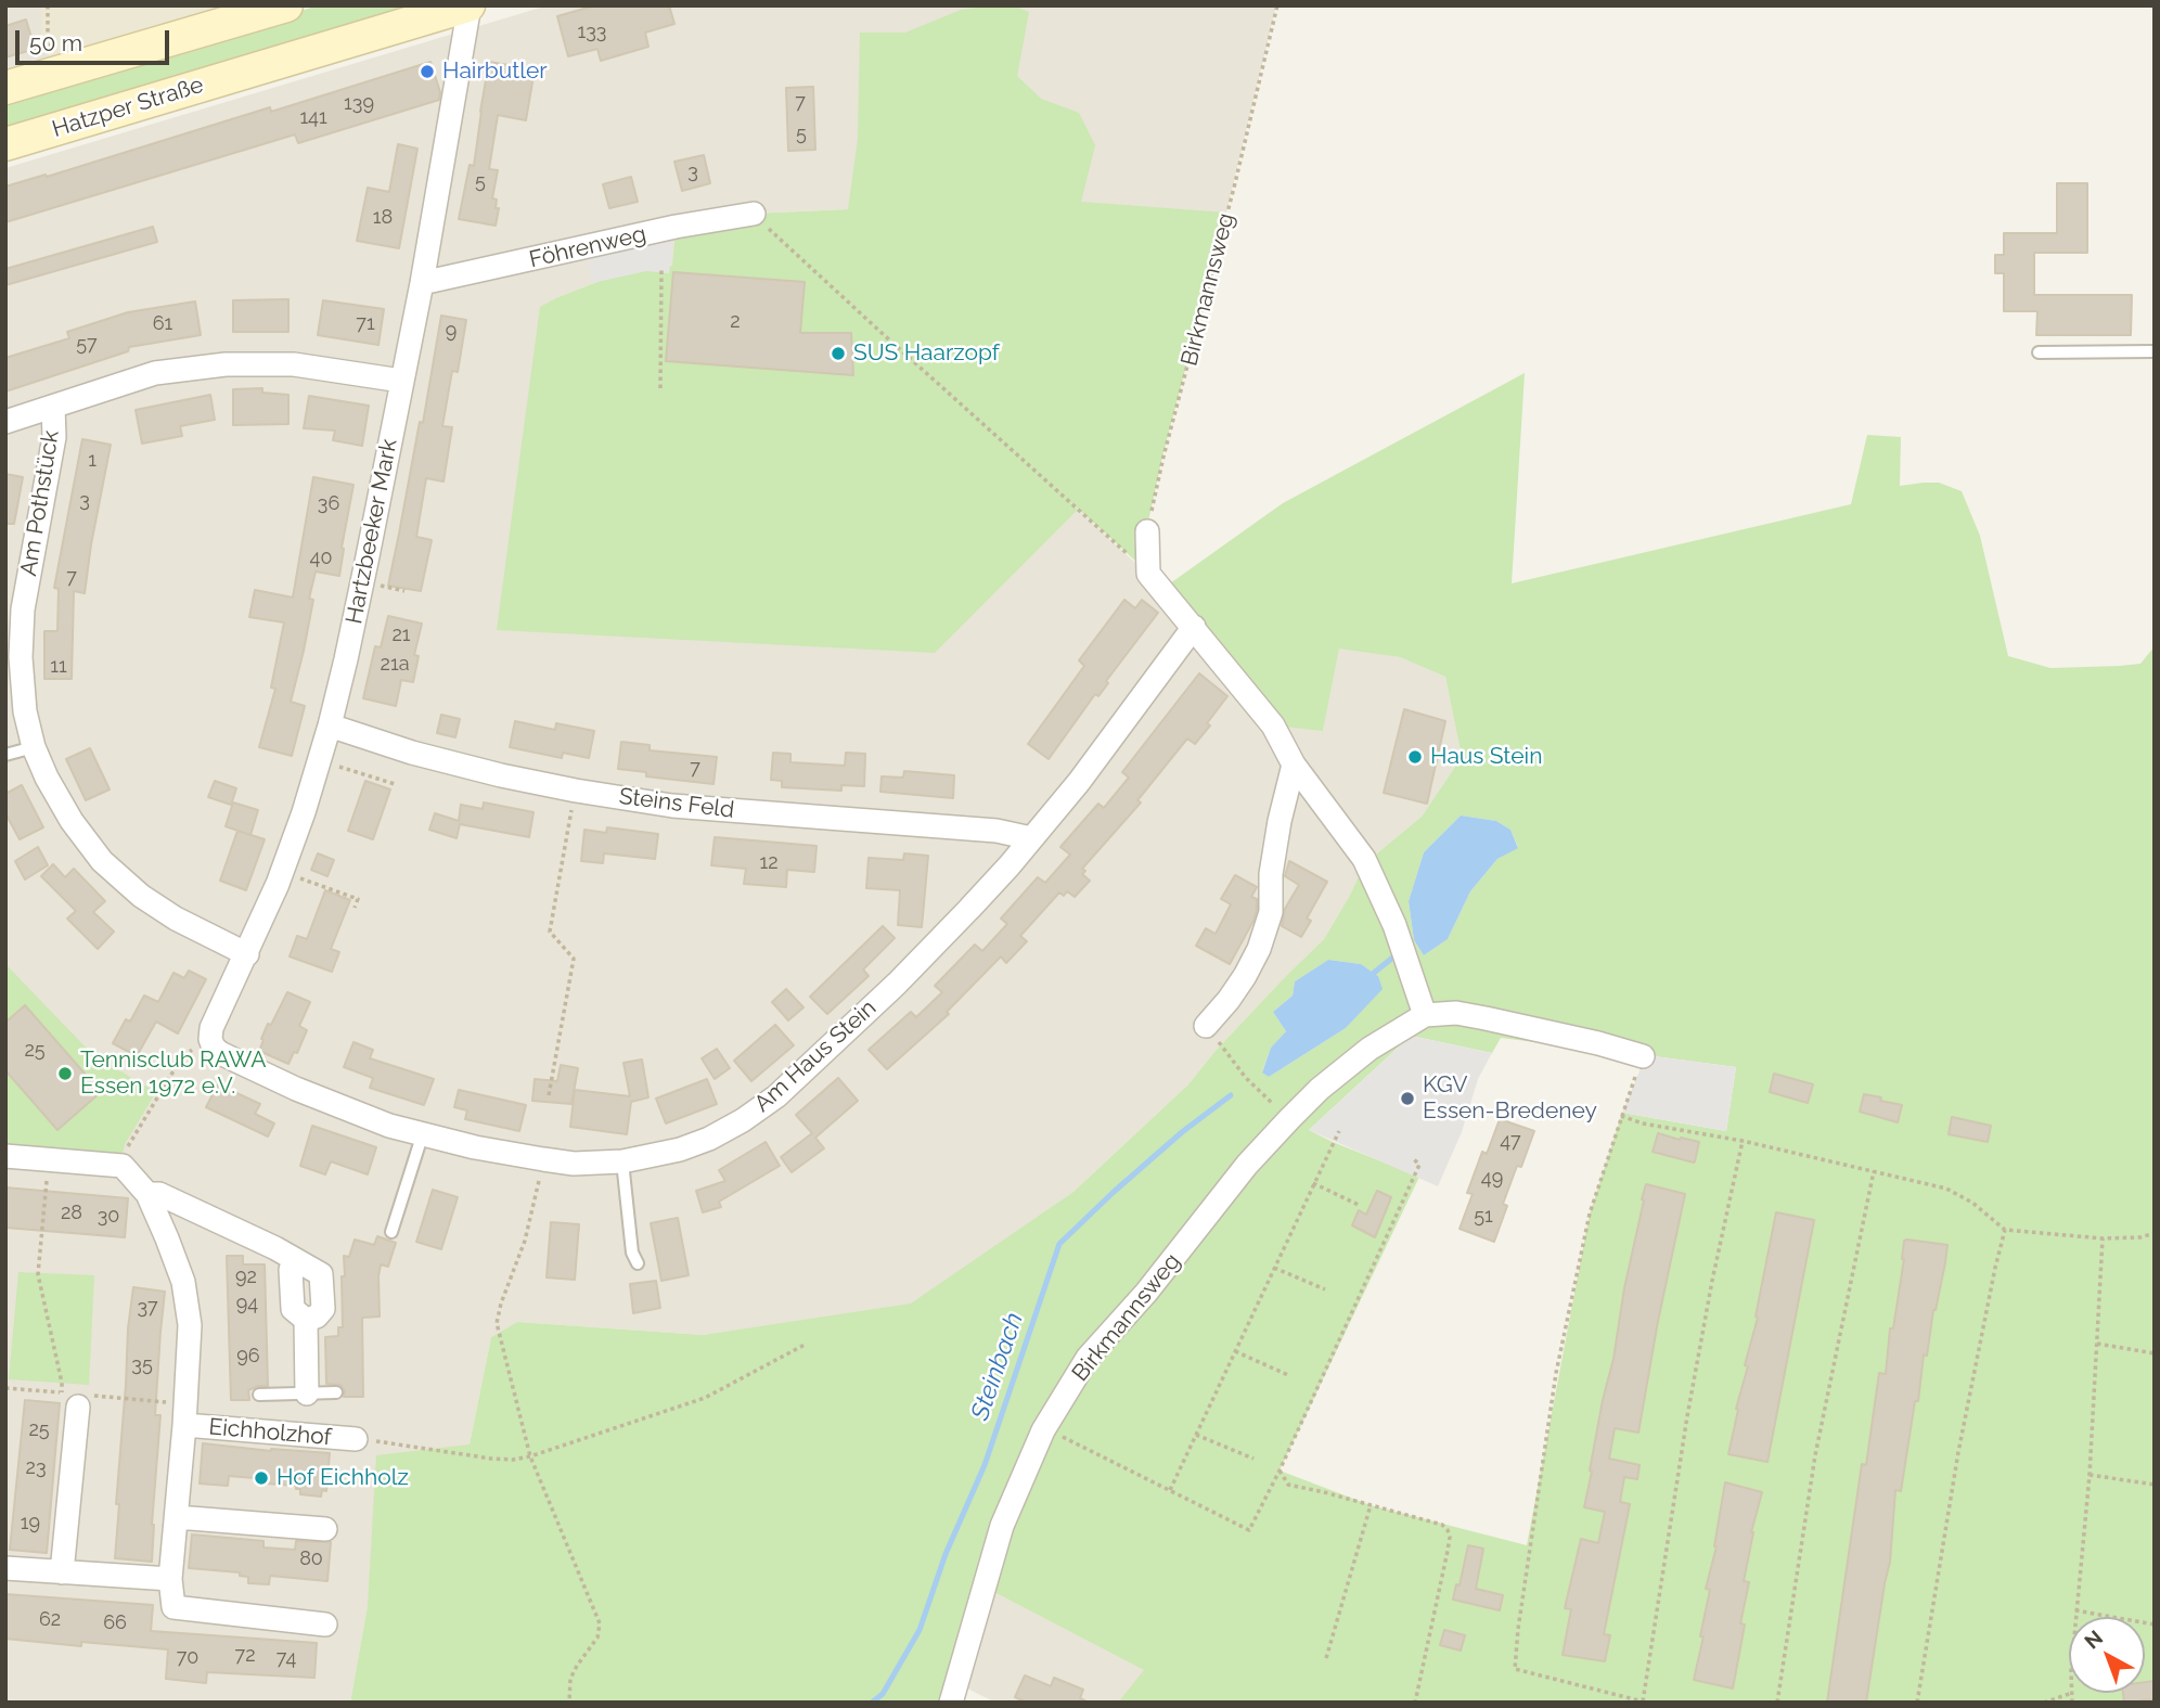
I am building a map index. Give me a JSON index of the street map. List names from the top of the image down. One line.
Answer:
{"streets":{"main road":["Hatzper Straße"],"street":["Föhrenweg","Birkmannsweg","Am Pothstück","Hartzbeeker Mark","Steins Feld","Am Haus Stein","Eichholzhof"]},"crossings":[["Hatzper Straße","Hartzbeeker Mark"],["Föhrenweg","Hartzbeeker Mark"],["Am Pothstück","Hartzbeeker Mark"],["Hartzbeeker Mark","Steins Feld"],["Hartzbeeker Mark","Am Haus Stein"],["Steins Feld","Am Haus Stein"]],"water":["Steinbach"],"places":["Hairbutler","SUS Haarzopf","Haus Stein","Tennisclub RAWA Essen 1972 e.V.","KGV Essen-Bredeney","Hof Eichholz"],"house_numbers":["133","7","139","141","5","3","5","18","2","61","71","9","57","1","3","36","40","7","21","21a","11","7","12","25","47","49","28","30","51","92","94","37","96","35","25","23","19","80","62","66","72","70","74"],"scale_bar":"50 m","north":"top left"}
